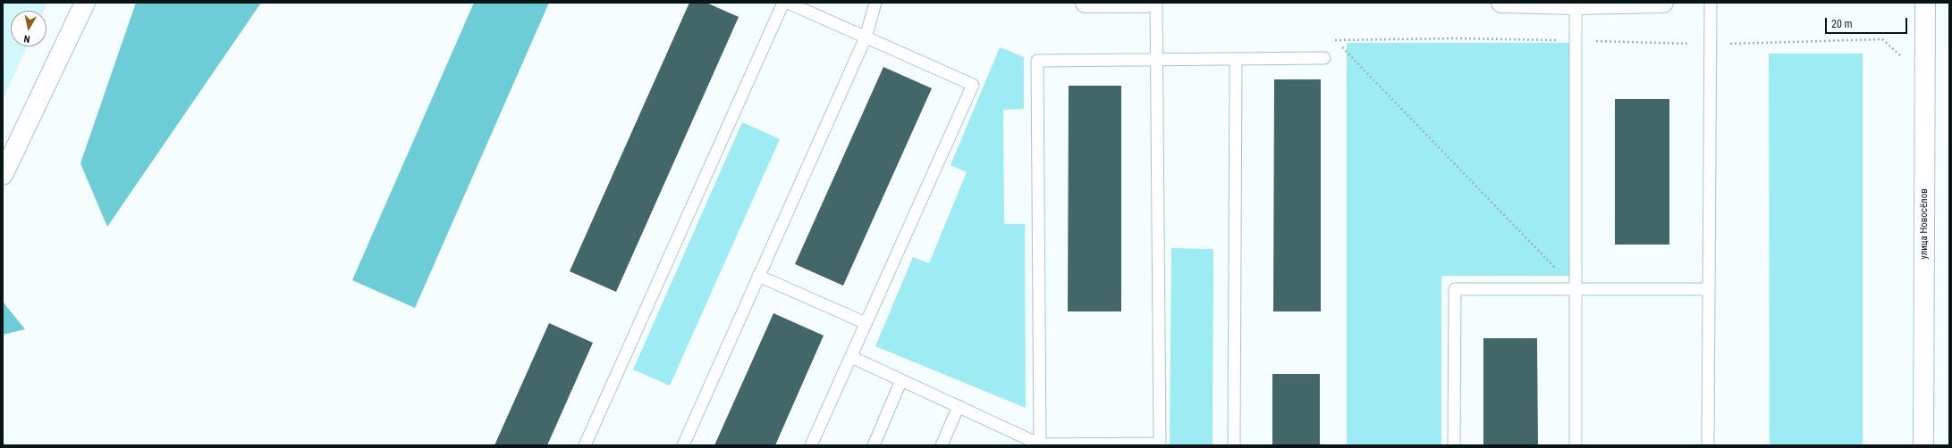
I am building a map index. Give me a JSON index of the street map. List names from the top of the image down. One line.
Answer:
{"streets":{"street":["улица Новосёлов"]},"scale_bar":"20 m","north":"bottom"}
